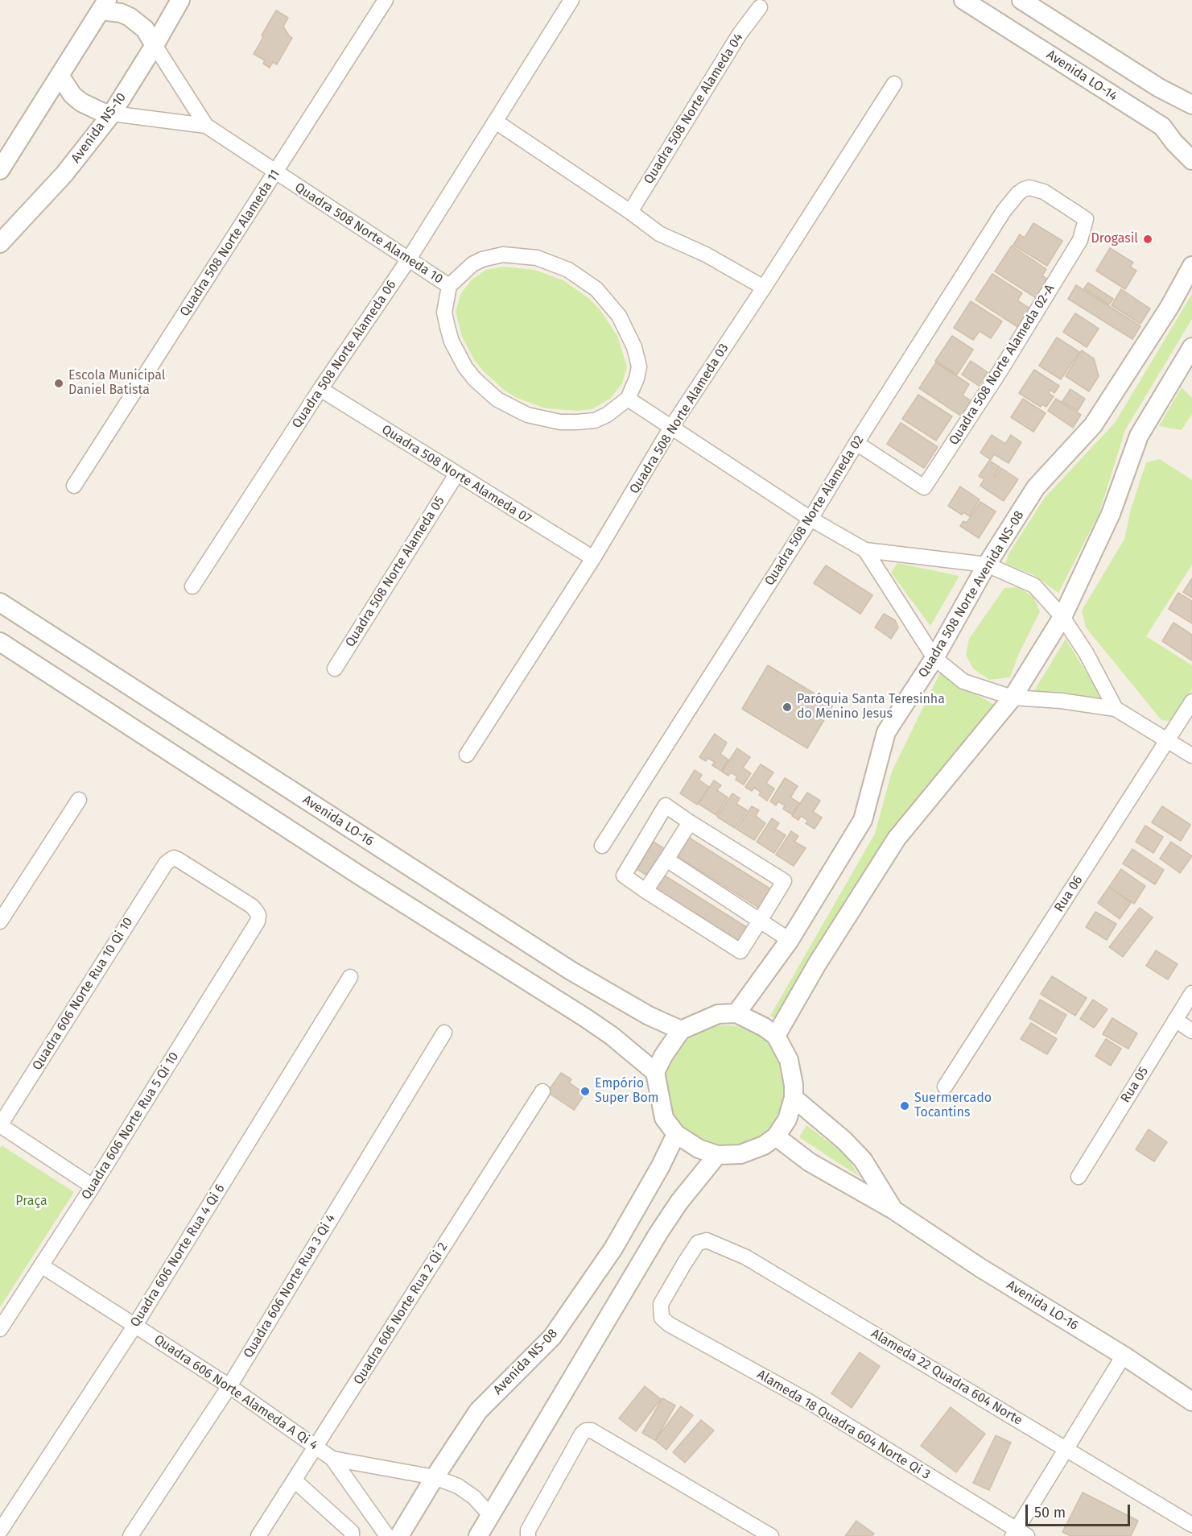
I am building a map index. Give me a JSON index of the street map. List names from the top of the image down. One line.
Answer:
{"streets":{"street":["Avenida LO-14","Quadra 508 Norte Alameda 04","Avenida NS-10","Quadra 508 Norte Alameda 10","Quadra 508 Norte Alameda 11","Quadra 508 Norte Alameda 06","Quadra 508 Norte Alameda 02-A","Quadra 508 Norte Alameda 03","Quadra 508 Norte Alameda 07","Quadra 508 Norte Alameda 02","Quadra 508 Norte Alameda 05","Quadra 508 Norte Avenida NS-08","Avenida LO-16","Rua 06","Quadra 606 Norte Rua 10 Qi 10","Rua 05","Quadra 606 Norte Rua 5 Qi 10","Quadra 606 Norte Rua 4 Qi 6","Quadra 606 Norte Rua 3 Qi 4","Quadra 606 Norte Rua 2 Qi 2","Avenida NS-08","Alameda 22 Quadra 604 Norte","Quadra 606 Norte Alameda A Qi 4","Alameda 18 Quadra 604 Norte Qi 3"]},"crossings":[["Quadra 508 Norte Alameda 10","Quadra 508 Norte Alameda 11"],["Quadra 508 Norte Alameda 10","Quadra 508 Norte Alameda 06"],["Quadra 508 Norte Alameda 06","Quadra 508 Norte Alameda 07"],["Quadra 508 Norte Alameda 02-A","Quadra 508 Norte Alameda 02"],["Quadra 508 Norte Alameda 03","Quadra 508 Norte Alameda 07"],["Quadra 508 Norte Alameda 07","Quadra 508 Norte Alameda 05"],["Quadra 508 Norte Avenida NS-08","Avenida LO-16"],["Quadra 508 Norte Avenida NS-08","Avenida NS-08"],["Avenida LO-16","Avenida NS-08"],["Quadra 606 Norte Rua 10 Qi 10","Quadra 606 Norte Rua 5 Qi 10"],["Quadra 606 Norte Rua 5 Qi 10","Quadra 606 Norte Alameda A Qi 4"],["Quadra 606 Norte Rua 4 Qi 6","Quadra 606 Norte Alameda A Qi 4"],["Quadra 606 Norte Rua 3 Qi 4","Quadra 606 Norte Alameda A Qi 4"],["Quadra 606 Norte Rua 2 Qi 2","Quadra 606 Norte Alameda A Qi 4"],["Alameda 22 Quadra 604 Norte","Alameda 18 Quadra 604 Norte Qi 3"]],"parks":["Praça"],"places":["Drogasil","Escola Municipal Daniel Batista","Paróquia Santa Teresinha do Menino Jesus","Empório Super Bom","Suermercado Tocantins"],"scale_bar":"50 m"}
